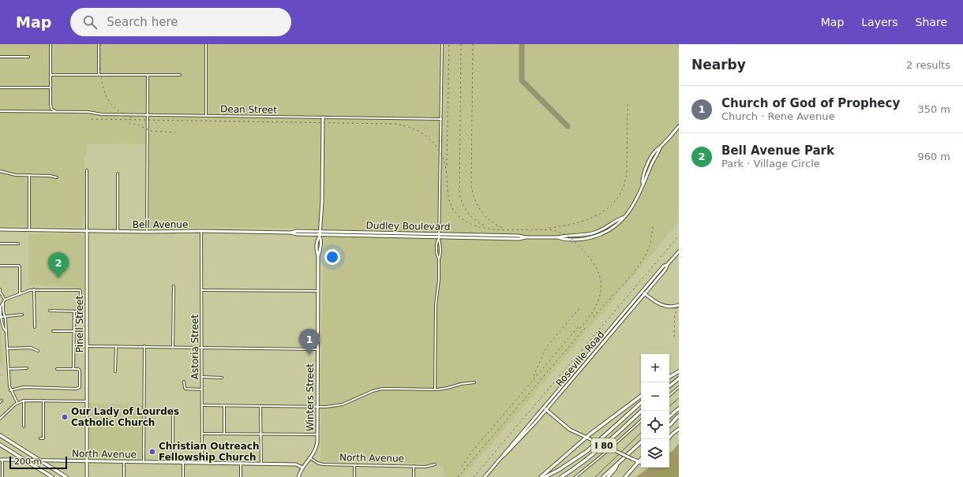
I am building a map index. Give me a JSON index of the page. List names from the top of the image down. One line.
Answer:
{"streets":{"highway":["I 80"],"main road":["Bell Avenue","Dudley Boulevard","Pinell Street","Roseville Road","Winters Street","North Avenue"],"street":["Dean Street","Astoria Street"]},"crossings":[["Dean Street","Winters Street"],["Bell Avenue","Dudley Boulevard"],["Bell Avenue","Pinell Street"],["Bell Avenue","Astoria Street"],["Dudley Boulevard","Winters Street"],["Pinell Street","North Avenue"],["Astoria Street","North Avenue"],["Winters Street","North Avenue"]],"places":["Our Lady of Lourdes Catholic Church","Christian Outreach Fellowship Church"],"scale_bar":"200 m","page":{"header":"Map","search":"Search here","nav":["Map","Layers","Share"],"heading":["Nearby","2 results"],"list":[{"mark":"1","name":"Church of God of Prophecy","note":"Church · Rene Avenue","value":"350 m"},{"mark":"2","name":"Bell Avenue Park","note":"Park · Village Circle","value":"960 m"}],"pins":["2","1"],"map_buttons":["+","−"],"scale":"200 m"}}
